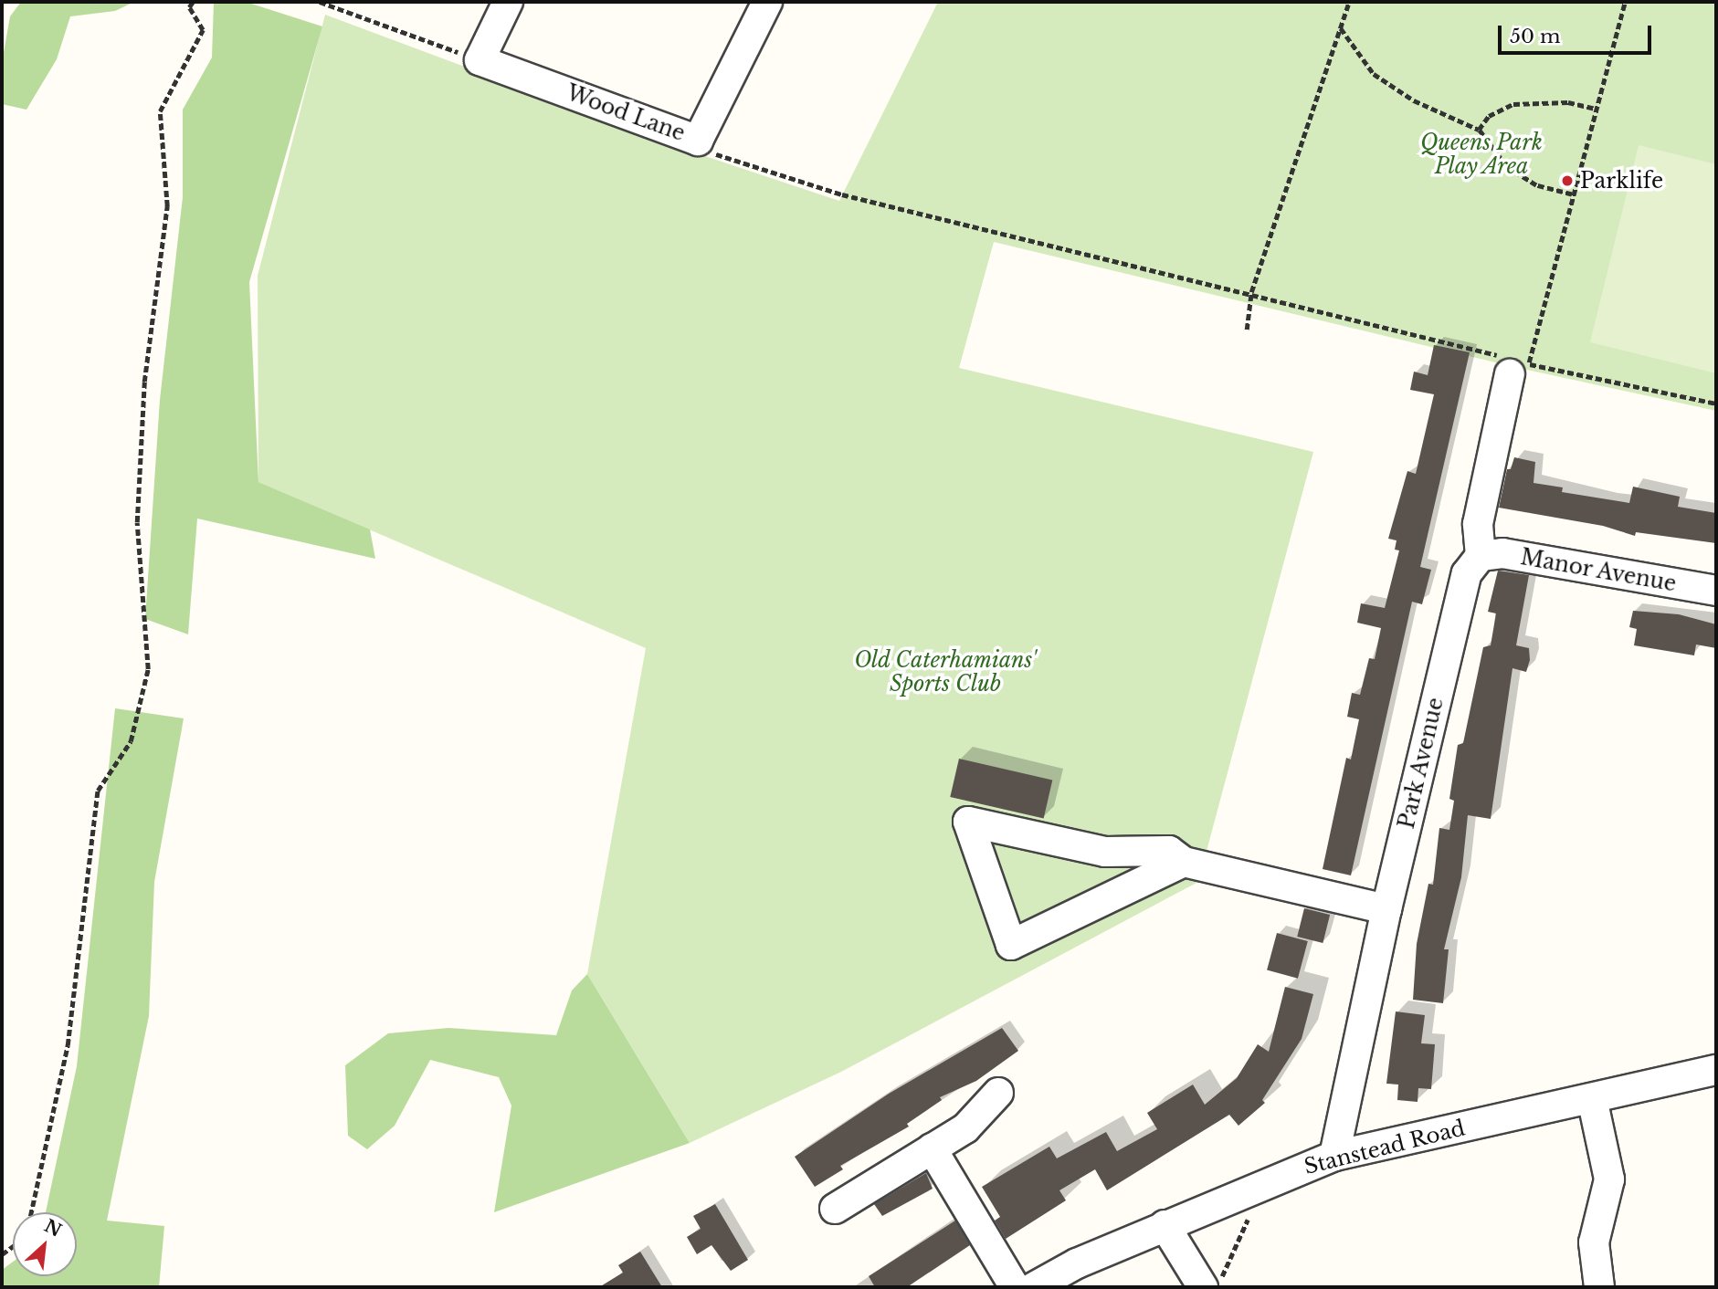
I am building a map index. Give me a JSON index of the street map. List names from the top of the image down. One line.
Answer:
{"streets":{"street":["Wood Lane","Manor Avenue","Park Avenue","Stanstead Road"]},"crossings":[["Manor Avenue","Park Avenue"],["Park Avenue","Stanstead Road"]],"parks":["Queens Park Play Area","Old Caterhamians' Sports Club"],"places":["Parklife"],"scale_bar":"50 m","north":"top right"}
